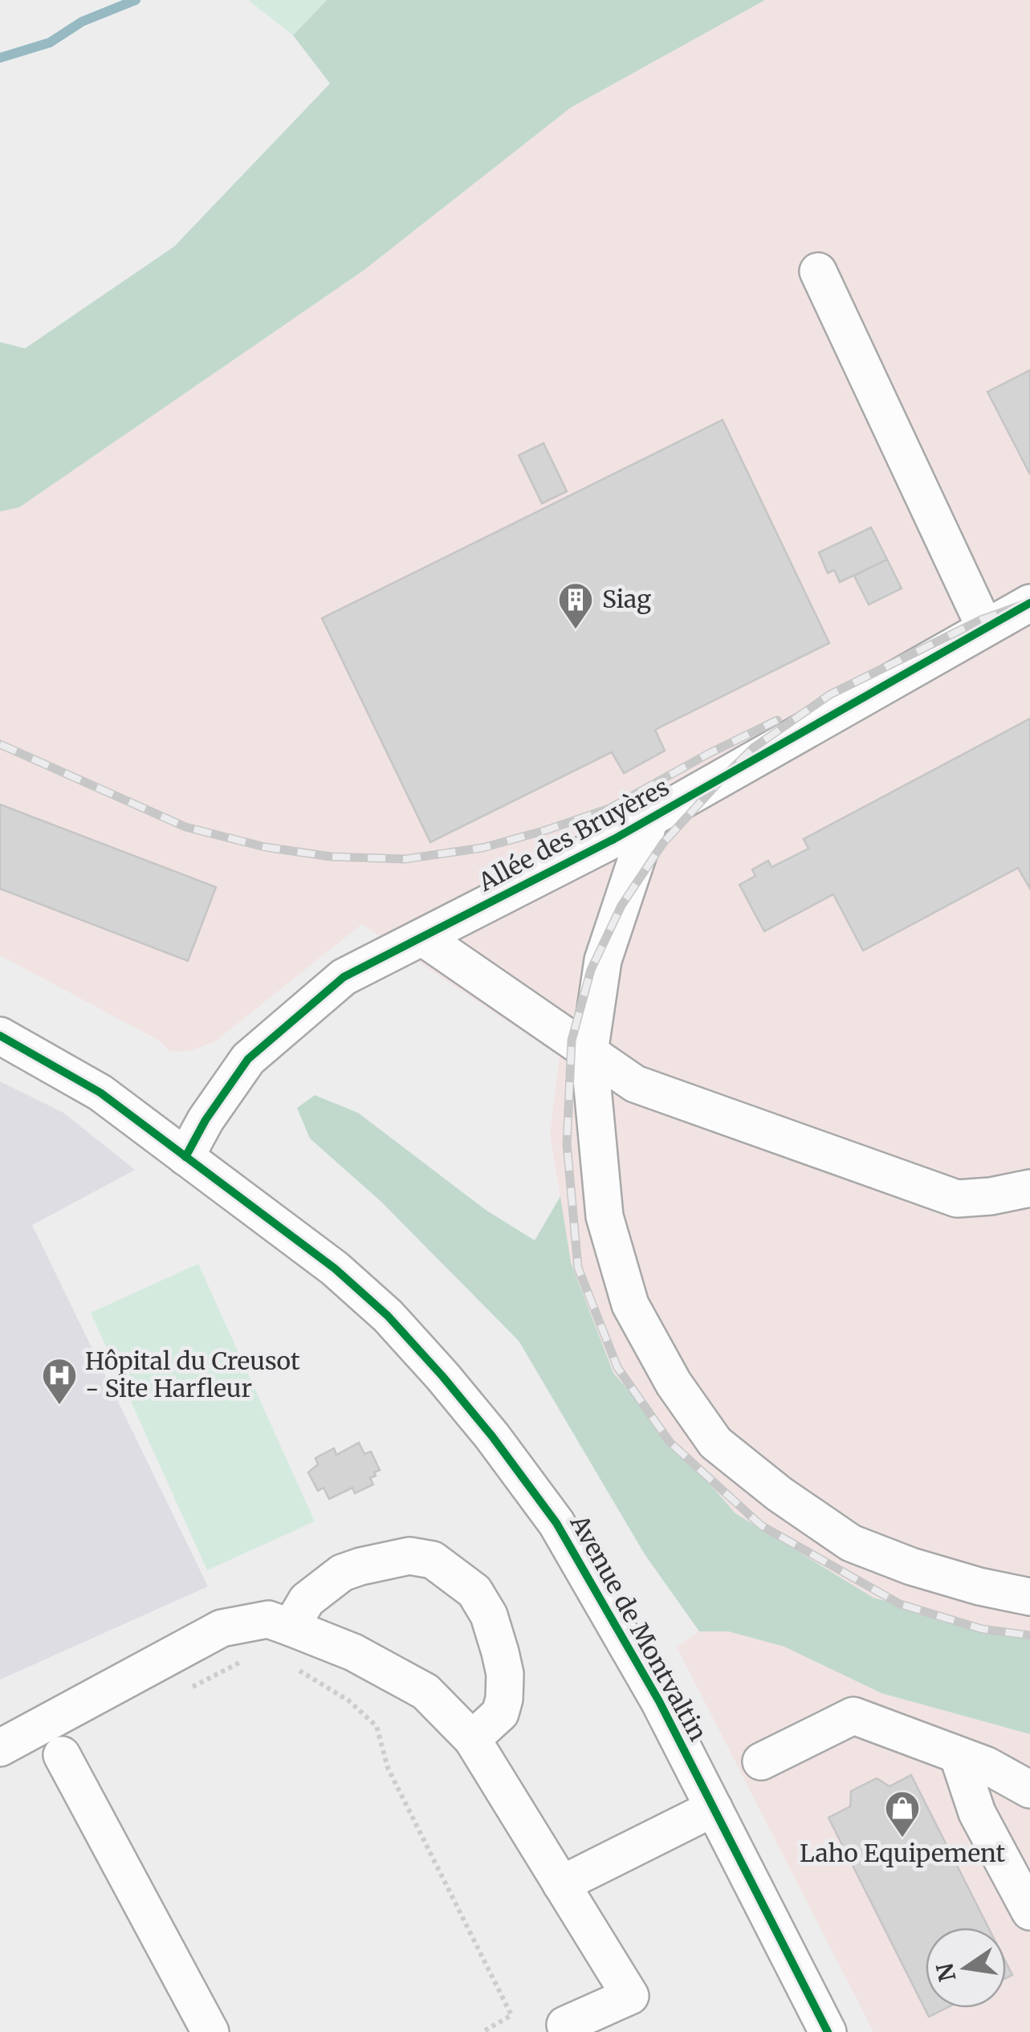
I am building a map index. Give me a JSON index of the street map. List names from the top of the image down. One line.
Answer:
{"streets":{"street":["Allée des Bruyères","Avenue de Montvaltin"]},"crossings":[["Allée des Bruyères","Avenue de Montvaltin"]],"places":{"building":["Siag"],"hospital":["Hôpital du Creusot - Site Harfleur"],"shop":["Laho Equipement"]},"north":"left"}
